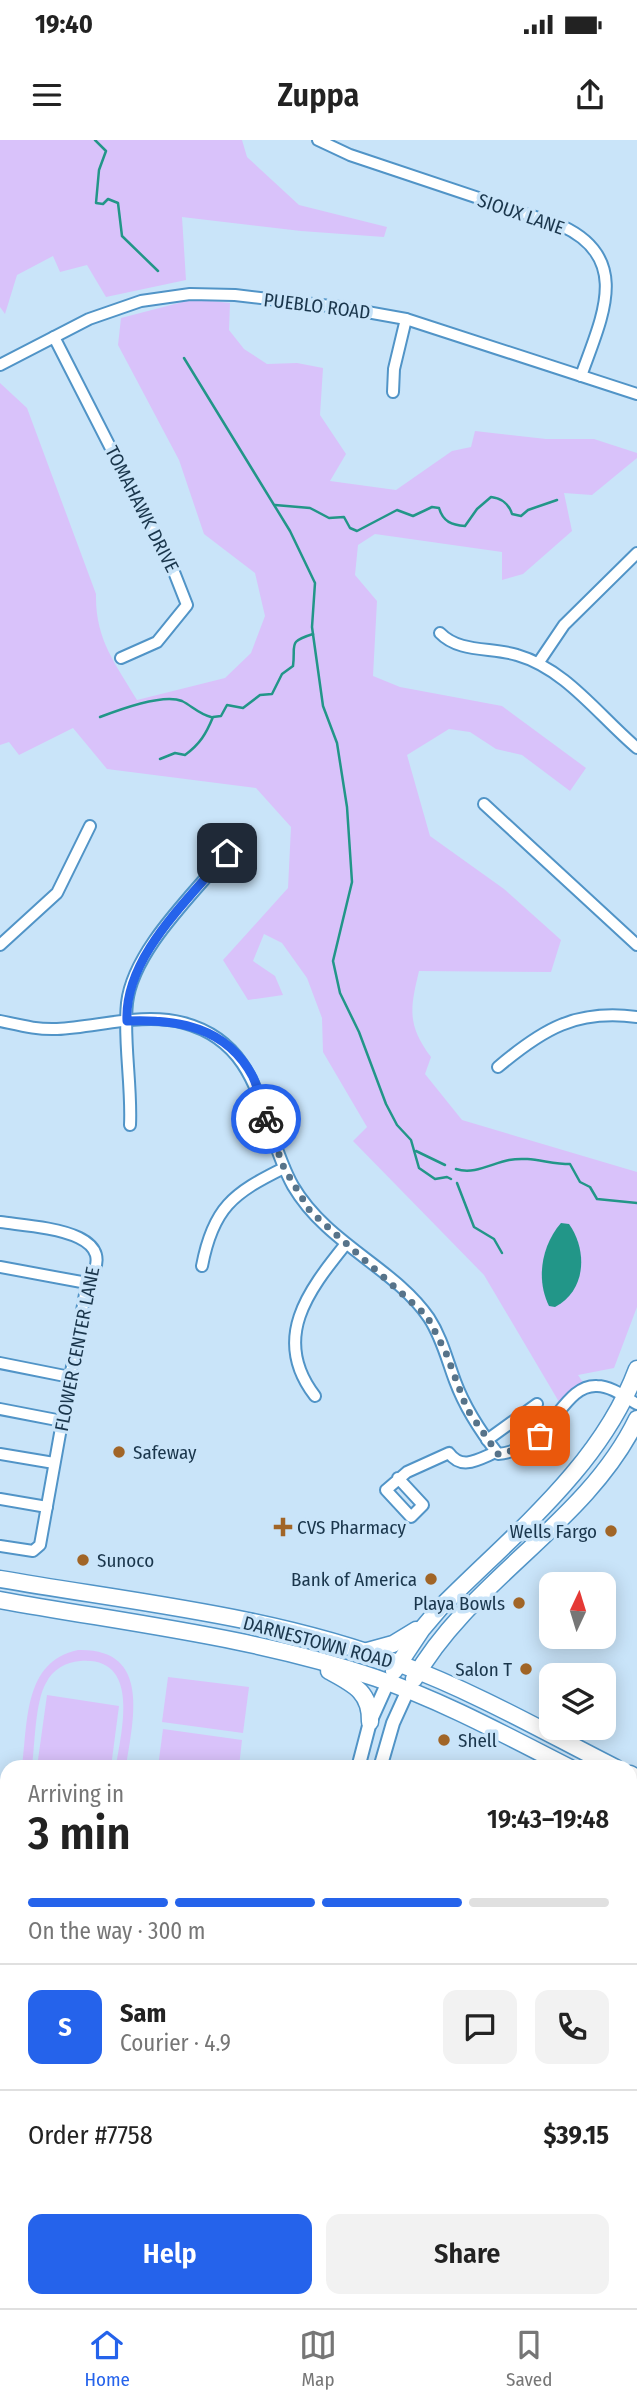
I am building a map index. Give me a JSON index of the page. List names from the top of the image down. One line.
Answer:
{"streets":{"main road":["DARNESTOWN ROAD"],"street":["SIOUX LANE","PUEBLO ROAD","TOMAHAWK DRIVE","FLOWER CENTER LANE"]},"crossings":[["SIOUX LANE","PUEBLO ROAD"],["PUEBLO ROAD","TOMAHAWK DRIVE"]],"places":{"other":["Safeway","Wells Fargo","Sunoco","Bank of America","Playa Bowls","Salon T","Shell"],"health":["CVS Pharmacy"]},"north":"top","page":{"status":"19:40","header":"Zuppa","heading":["3 min","Arriving in","19:43–19:48"],"panel":["Sam","Courier · 4.9","Order #7758","$39.15"],"bar":"On the way · 300 m","round":"S","buttons":["Help","Share"],"tabs":["Home","Map","Saved"]}}
